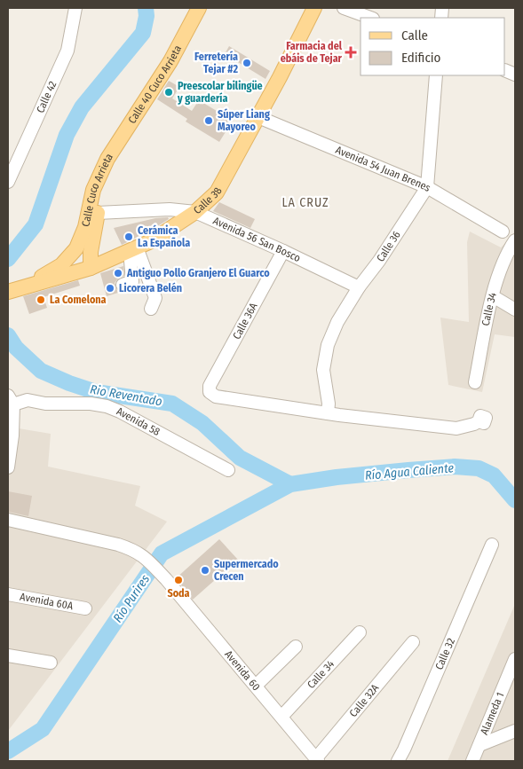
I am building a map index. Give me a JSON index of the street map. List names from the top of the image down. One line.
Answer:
{"streets":{"main road":["Calle 40 Cuco Arrieta","Calle 38","Calle Cuco Arrieta"],"street":["Calle 42","Avenida 54 Juan Brenes","Avenida 56 San Bosco","Calle 36","Calle 34","Calle 36A","Avenida 58","Avenida 60A","Calle 32","Avenida 60","Calle 32A","Alameda 1"]},"crossings":[["Calle 40 Cuco Arrieta","Calle Cuco Arrieta"],["Avenida 54 Juan Brenes","Calle 38"],["Avenida 54 Juan Brenes","Calle 36"],["Calle 38","Calle Cuco Arrieta"],["Calle 38","Avenida 56 San Bosco"],["Calle Cuco Arrieta","Avenida 56 San Bosco"],["Avenida 56 San Bosco","Calle 36"],["Avenida 56 San Bosco","Calle 36A"],["Calle 36","Calle 36A"],["Calle 34","Avenida 60"],["Avenida 60","Calle 32A"]],"districts":["LA CRUZ"],"water":["Rio Reventado","Río Agua Caliente","Río Purires"],"places":{"health":["Farmacia del ebáis de Tejar"],"other":["Ferretería Tejar #2","Preescolar bilingüe y guardería","Súper Liang Mayoreo","Cerámica La Española","Antiguo Pollo Granjero El Guarco","Licorera Belén","La Comelona","Supermercado Crecen","Soda"]},"legend":["Calle","Edificio"]}
